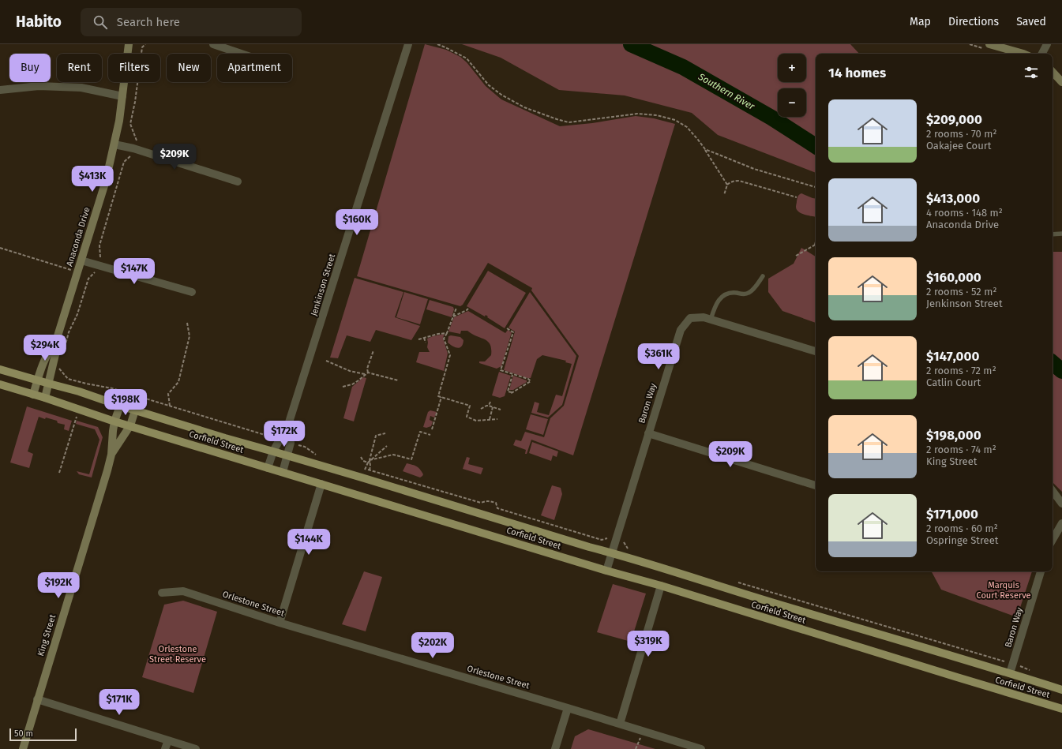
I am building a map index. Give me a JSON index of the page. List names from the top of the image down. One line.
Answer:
{"streets":{"main road":["Anaconda Drive","Corfield Street","King Street"],"street":["Jenkinson Street","Baron Way","Orlestone Street"]},"crossings":[["Anaconda Drive","Corfield Street"],["Jenkinson Street","Corfield Street"],["Baron Way","Corfield Street"],["Corfield Street","King Street"]],"water":["Southern River"],"parks":["Marquis Court Reserve","Orlestone Street Reserve"],"scale_bar":"50 m","page":{"header":"Habito","search":"Search here","nav":["Map","Directions","Saved"],"map_buttons":["+","−"],"chip":["Buy","Rent","Filters","New","Apartment"],"heading":"14 homes","list":[{"name":"$209,000","note":"2 rooms · 70 m² · Oakajee Court"},{"name":"$413,000","note":"4 rooms · 148 m² · Anaconda Drive"},{"name":"$160,000","note":"2 rooms · 52 m² · Jenkinson Street"},{"name":"$147,000","note":"2 rooms · 72 m² · Catlin Court"},{"name":"$198,000","note":"2 rooms · 74 m² · King Street"},{"name":"$171,000","note":"2 rooms · 60 m² · Ospringe Street"}],"price":["$209K","$413K","$160K","$147K","$294K","$361K","$198K","$172K","$209K","$144K","$192K","$319K","$202K","$171K"],"scale":"50 m"}}
